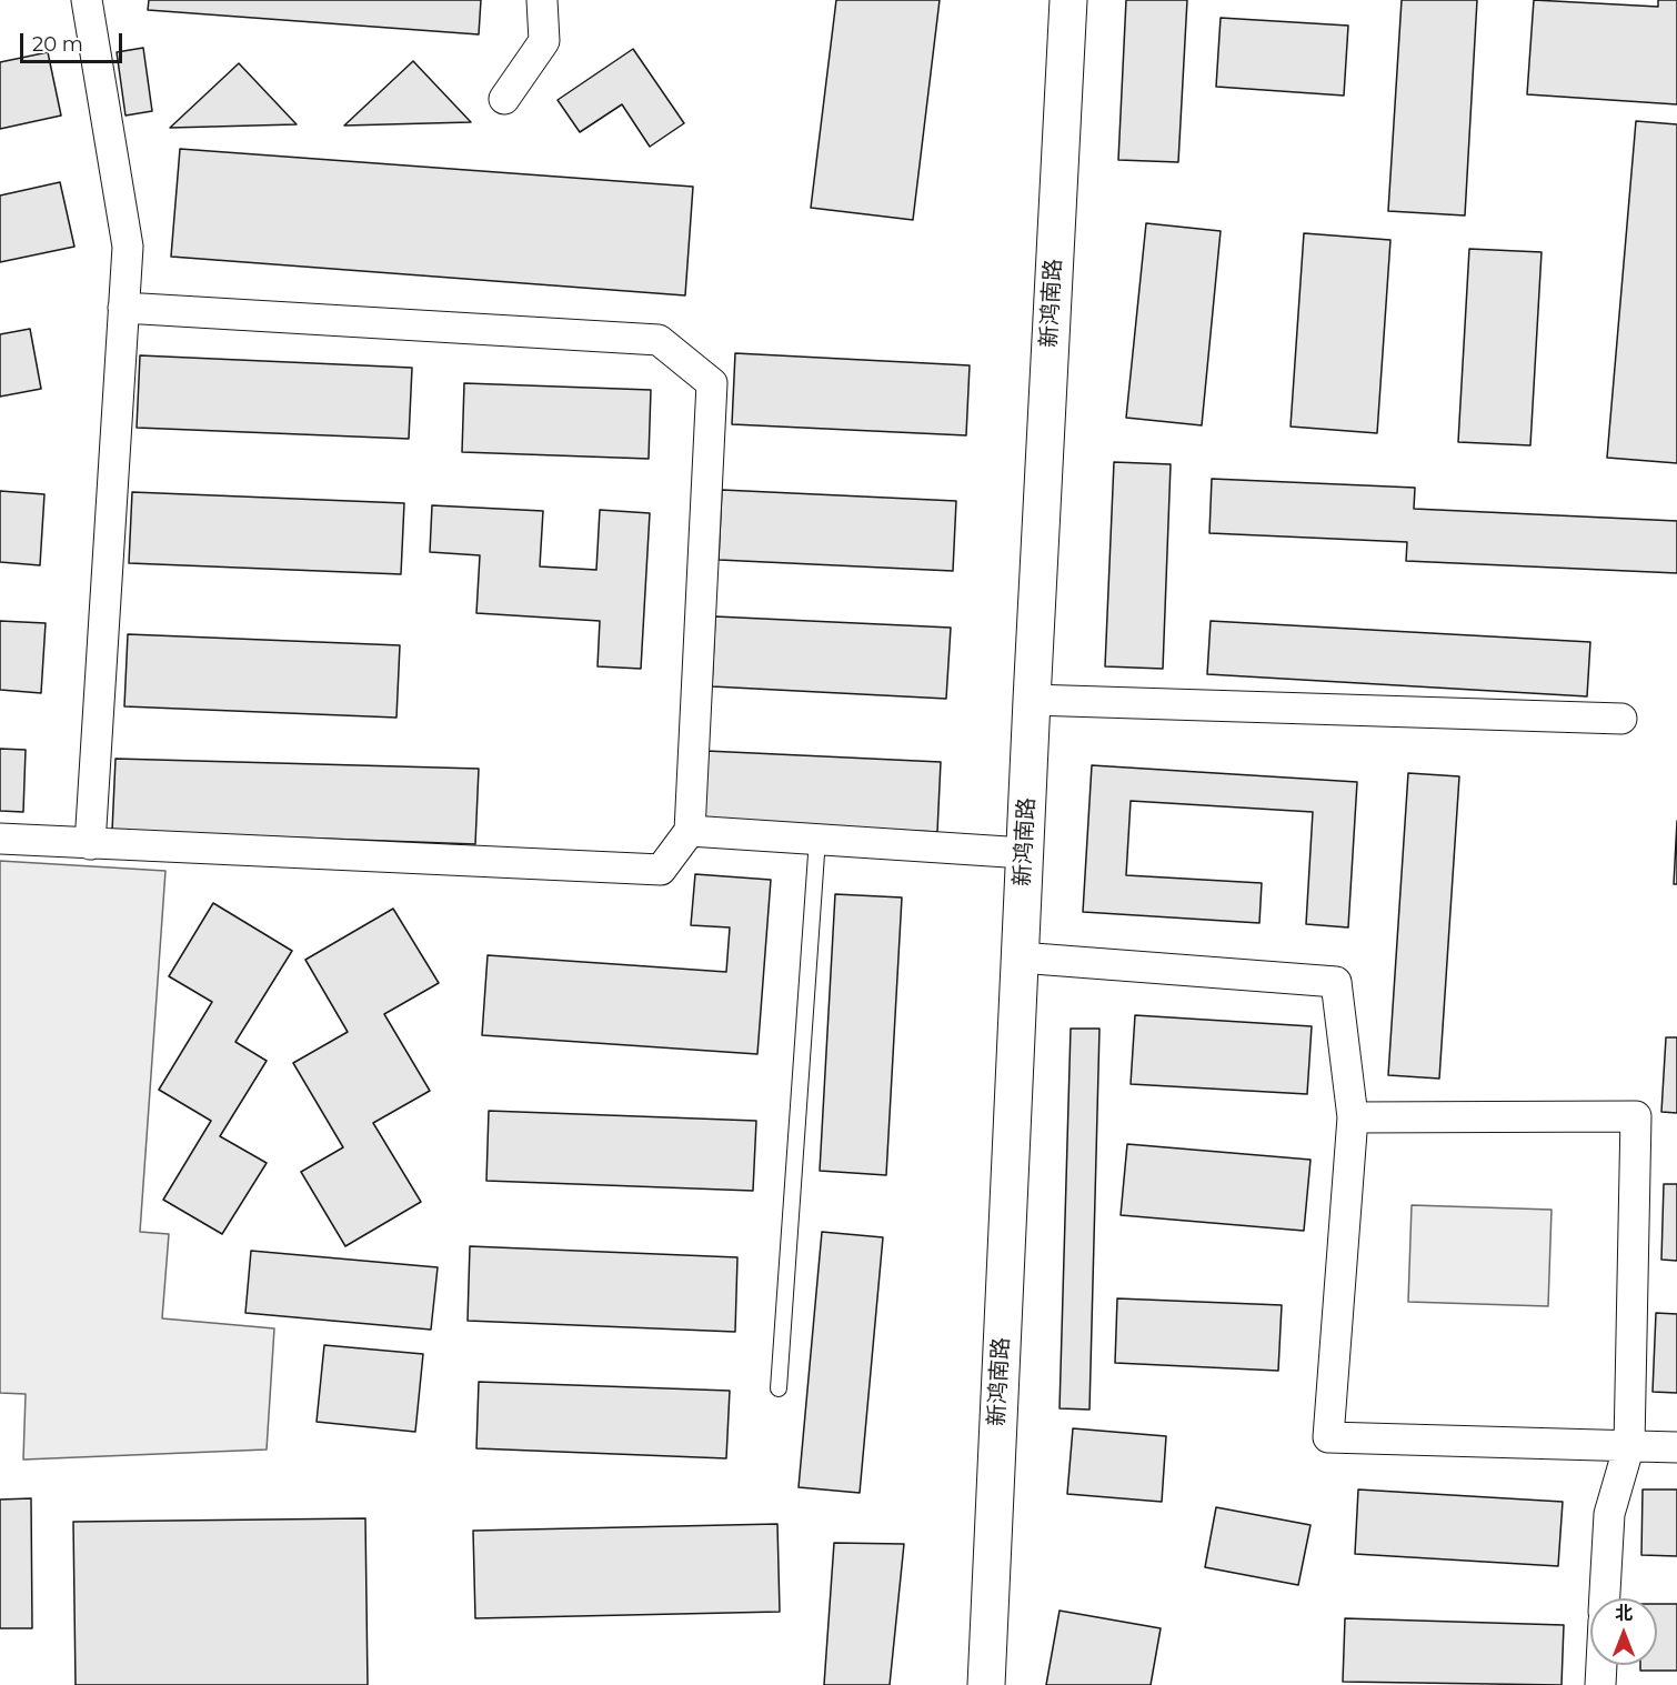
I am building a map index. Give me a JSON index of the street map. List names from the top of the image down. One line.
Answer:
{"streets":{"street":["新鸿南路"]},"scale_bar":"20 m","north":"top"}
